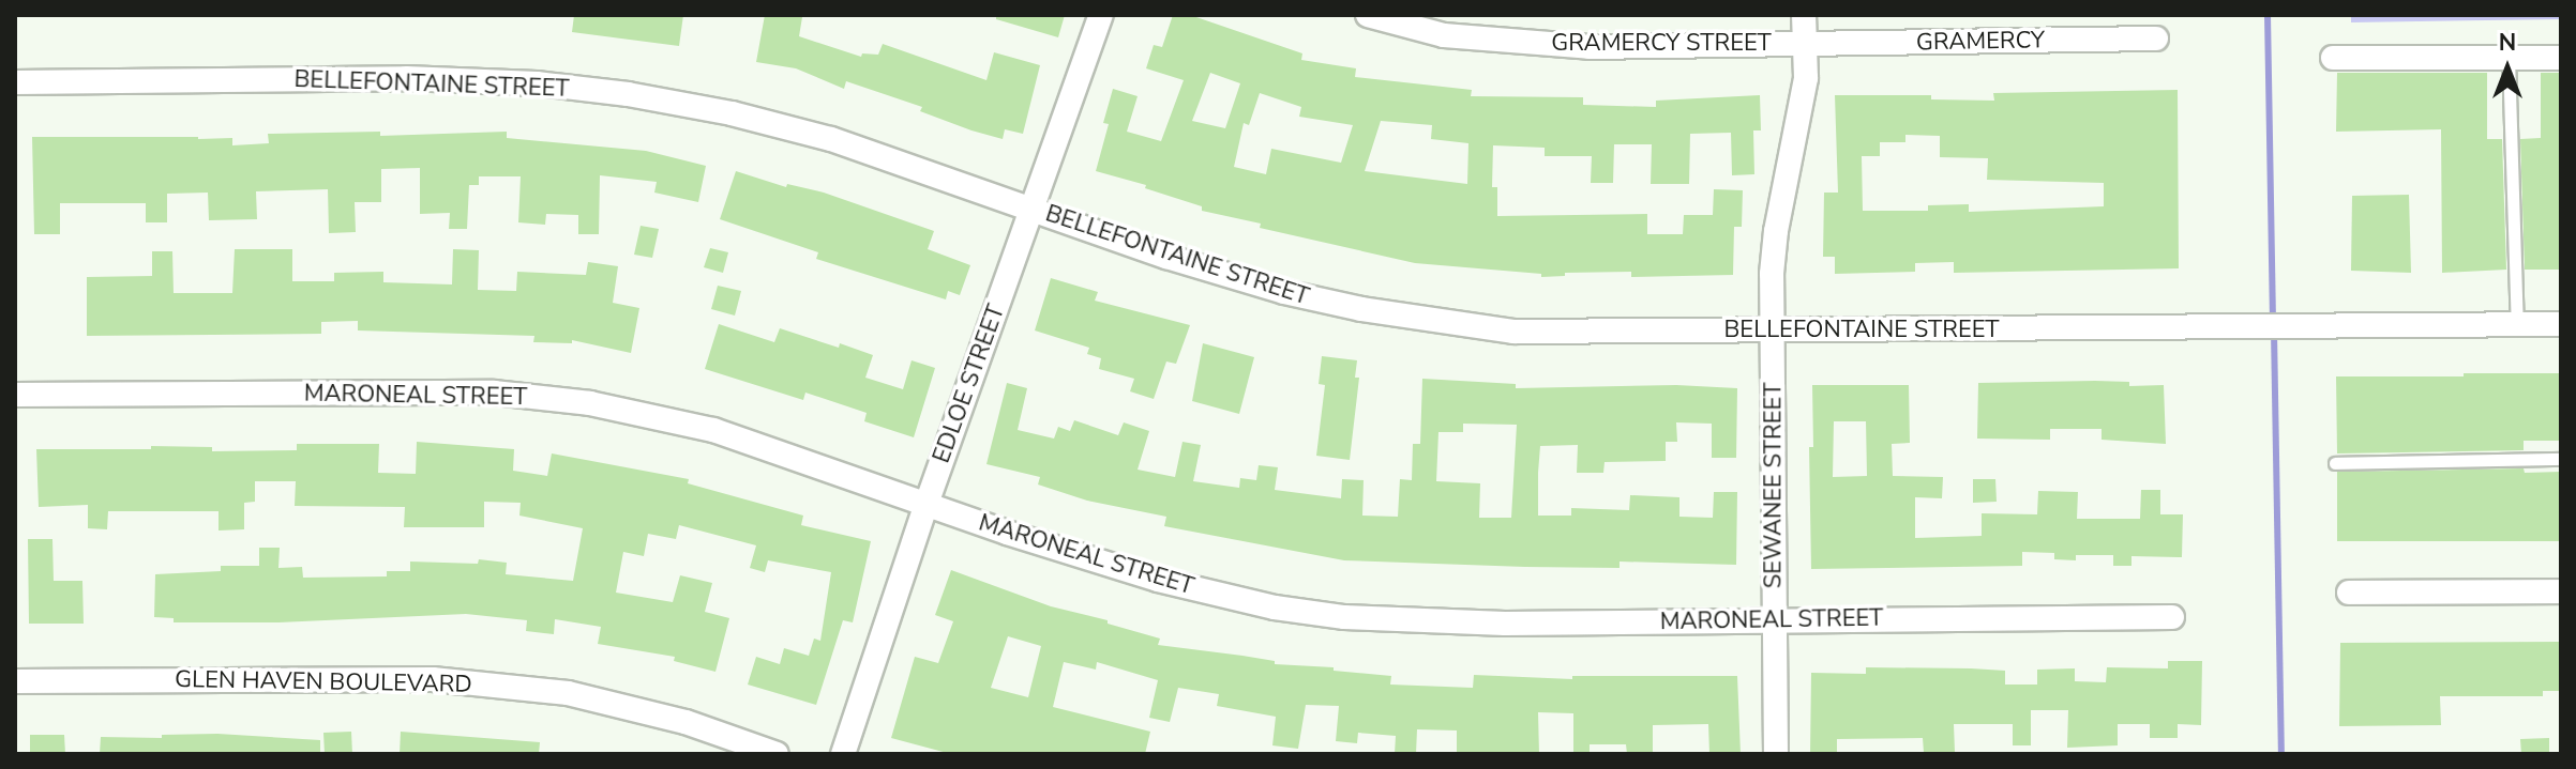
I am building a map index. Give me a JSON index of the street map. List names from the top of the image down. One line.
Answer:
{"streets":{"street":["GRAMERCY","GRAMERCY STREET","BELLEFONTAINE STREET","EDLOE STREET","MARONEAL STREET","SEWANEE STREET","GLEN HAVEN BOULEVARD"]},"crossings":[["GRAMERCY","GRAMERCY STREET"],["GRAMERCY","SEWANEE STREET"],["GRAMERCY STREET","SEWANEE STREET"],["BELLEFONTAINE STREET","EDLOE STREET"],["BELLEFONTAINE STREET","SEWANEE STREET"],["EDLOE STREET","MARONEAL STREET"],["MARONEAL STREET","SEWANEE STREET"]],"north":"top"}
